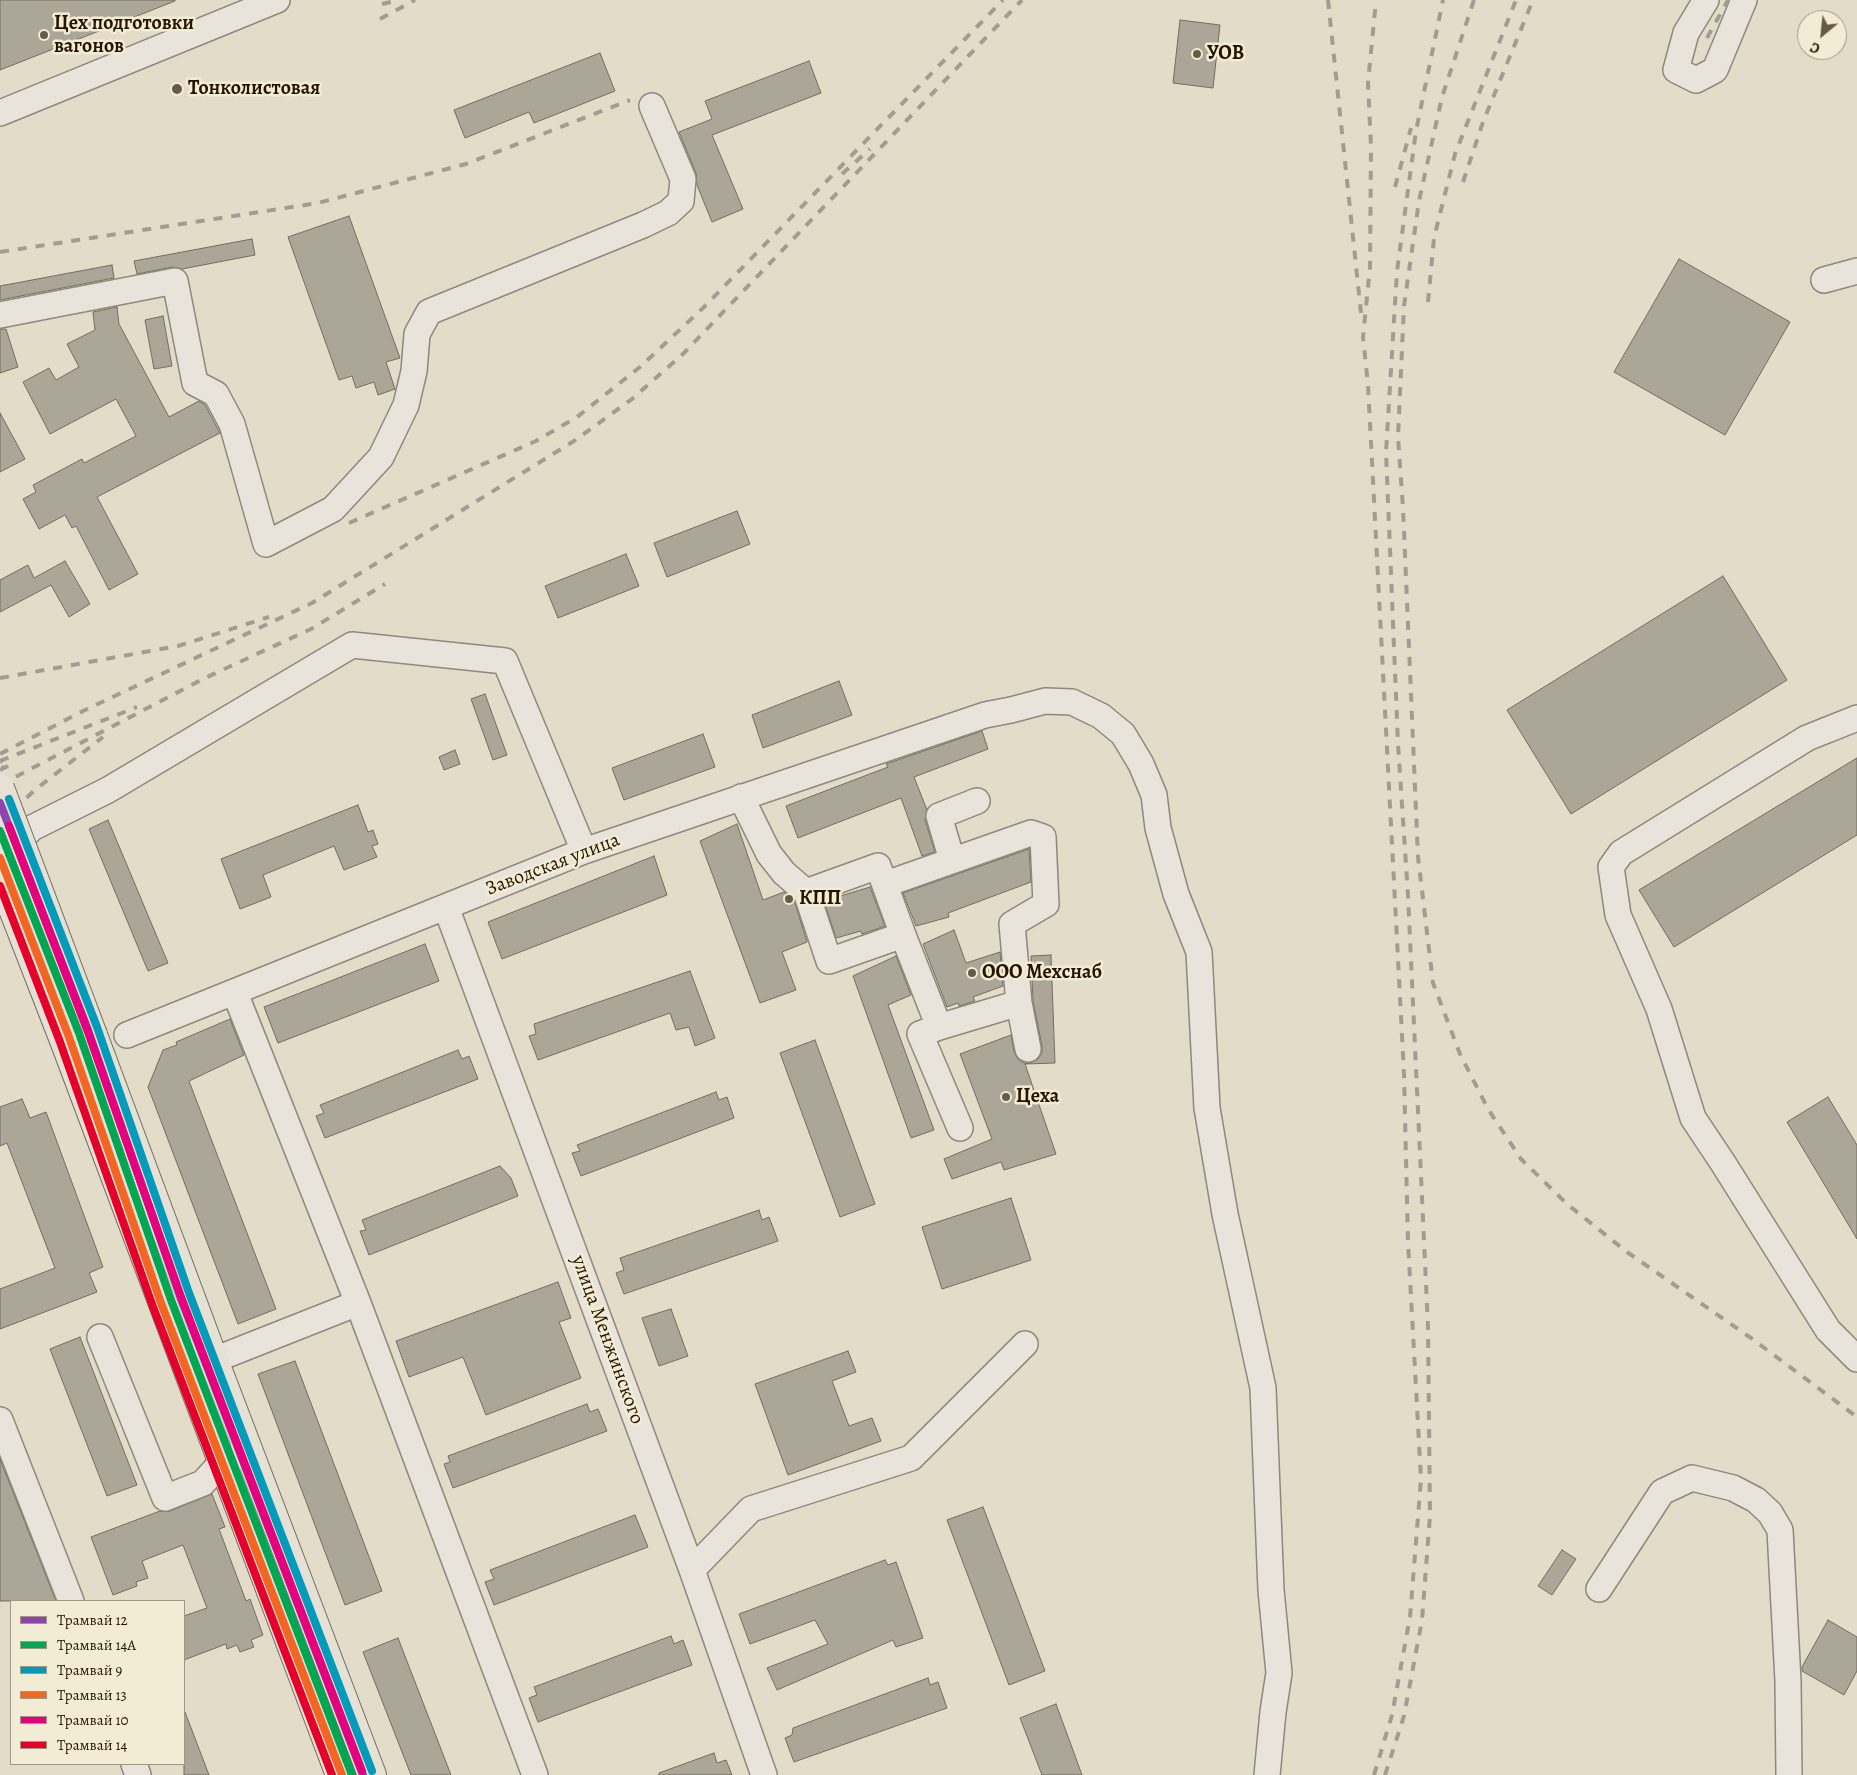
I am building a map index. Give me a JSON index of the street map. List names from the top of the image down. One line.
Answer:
{"streets":{"street":["Заводская улица","улица Менжинского"]},"crossings":[["Заводская улица","улица Менжинского"]],"places":["Цех подготовки вагонов","УОВ","Тонколистовая","КПП","ООО Мехснаб","Цеха"],"lines":["tram line 9","tram line 12","tram line 10","tram line 14А","tram line 13","tram line 14"],"legend":["Трамвай 12","Трамвай 14А","Трамвай 9","Трамвай 13","Трамвай 10","Трамвай 14"],"north":"bottom left"}
